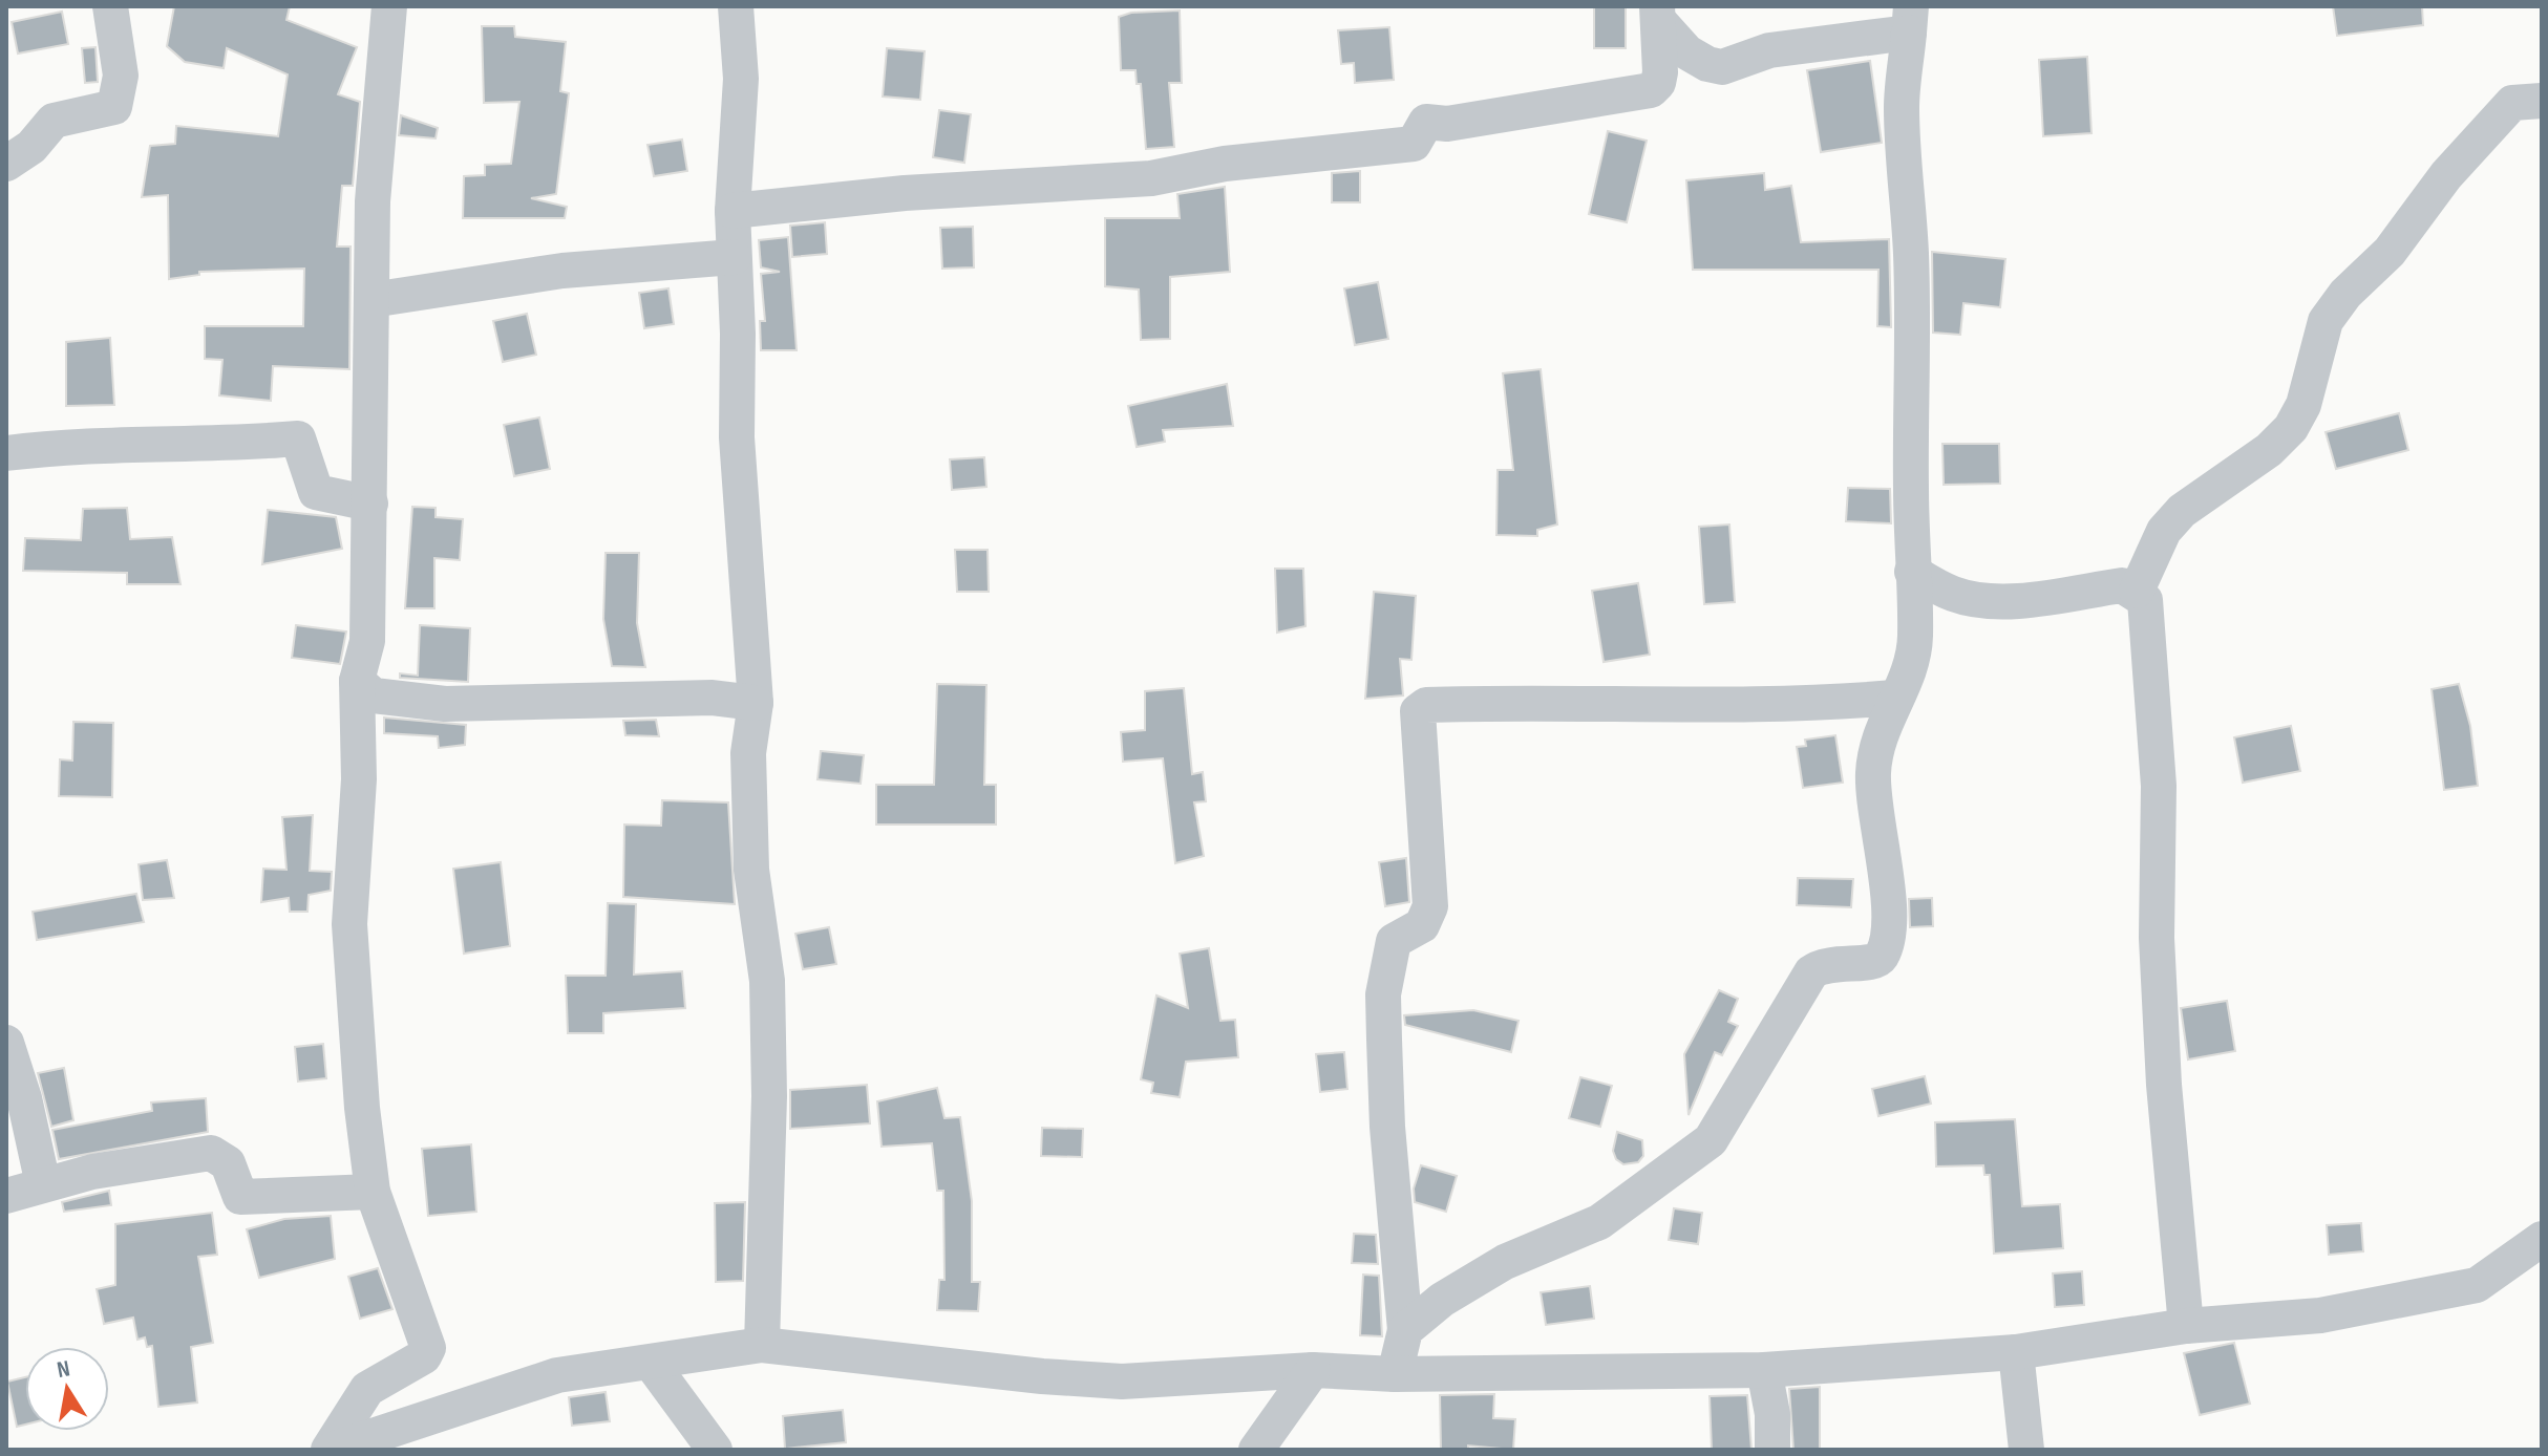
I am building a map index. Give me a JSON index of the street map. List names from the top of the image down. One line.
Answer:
{"north":"top"}
